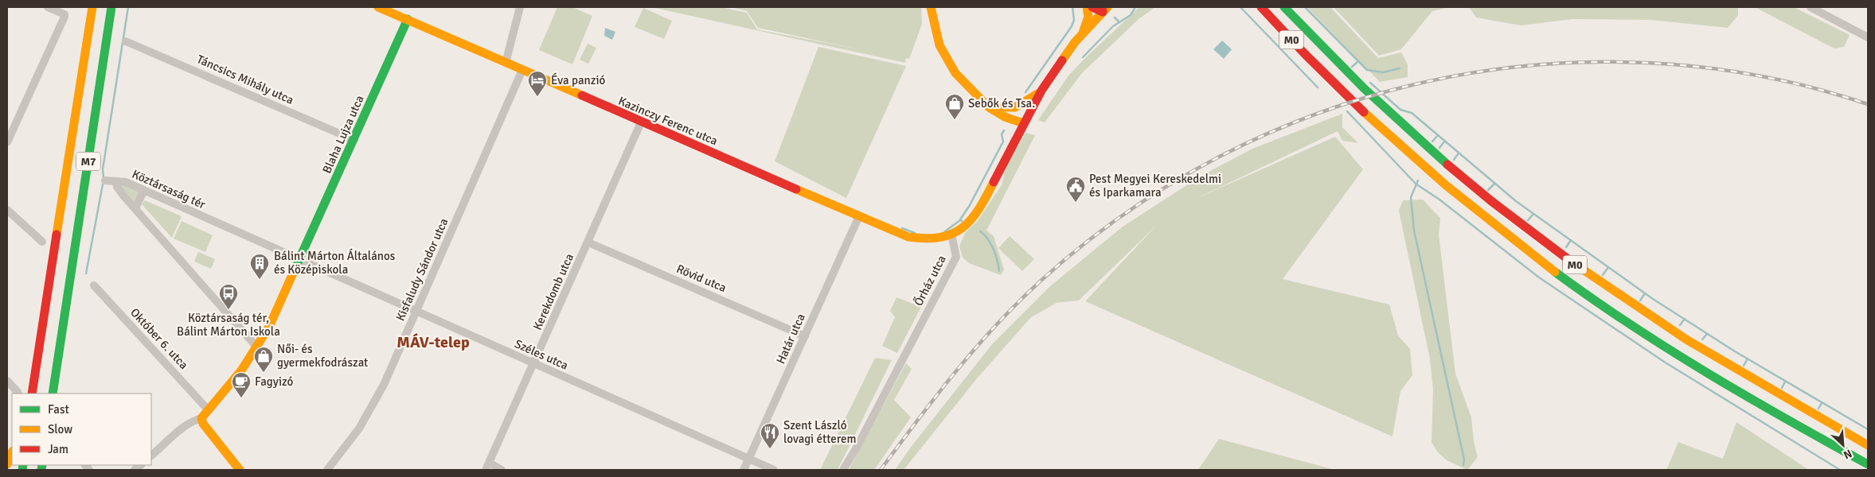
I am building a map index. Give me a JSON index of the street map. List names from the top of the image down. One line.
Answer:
{"streets":{"main road":["M0","Kazinczy Ferenc utca","Blaha Lujza utca","M7"],"street":["Táncsics Mihály utca","Köztársaság tér","Kisfaludy Sándor utca","Rövid utca","Őrház utca","Kerekdomb utca","Október 6. utca","Határ utca","Széles utca"]},"crossings":[["Táncsics Mihály utca","Blaha Lujza utca"],["Kazinczy Ferenc utca","Blaha Lujza utca"],["Kazinczy Ferenc utca","Kisfaludy Sándor utca"],["Kazinczy Ferenc utca","Őrház utca"],["Kazinczy Ferenc utca","Kerekdomb utca"],["Kazinczy Ferenc utca","Határ utca"],["Blaha Lujza utca","Köztársaság tér"],["Blaha Lujza utca","Széles utca"],["Köztársaság tér","Széles utca"],["Kisfaludy Sándor utca","Széles utca"],["Rövid utca","Kerekdomb utca"],["Rövid utca","Határ utca"],["Kerekdomb utca","Széles utca"],["Határ utca","Széles utca"]],"districts":["MÁV-telep"],"places":{"hotel":["Éva panzió"],"shop":["Sebők és Tsa.","Női- és gyermekfodrászat"],"public building":["Pest Megyei Kereskedelmi és Iparkamara"],"building":["Bálint Márton Általános és Középiskola"],"bus stop":["Köztársaság tér, Bálint Márton Iskola"],"cafe":["Fagyizó"],"restaurant":["Szent László lovagi étterem"]},"legend":["Fast","Slow","Jam"],"north":"bottom right"}
